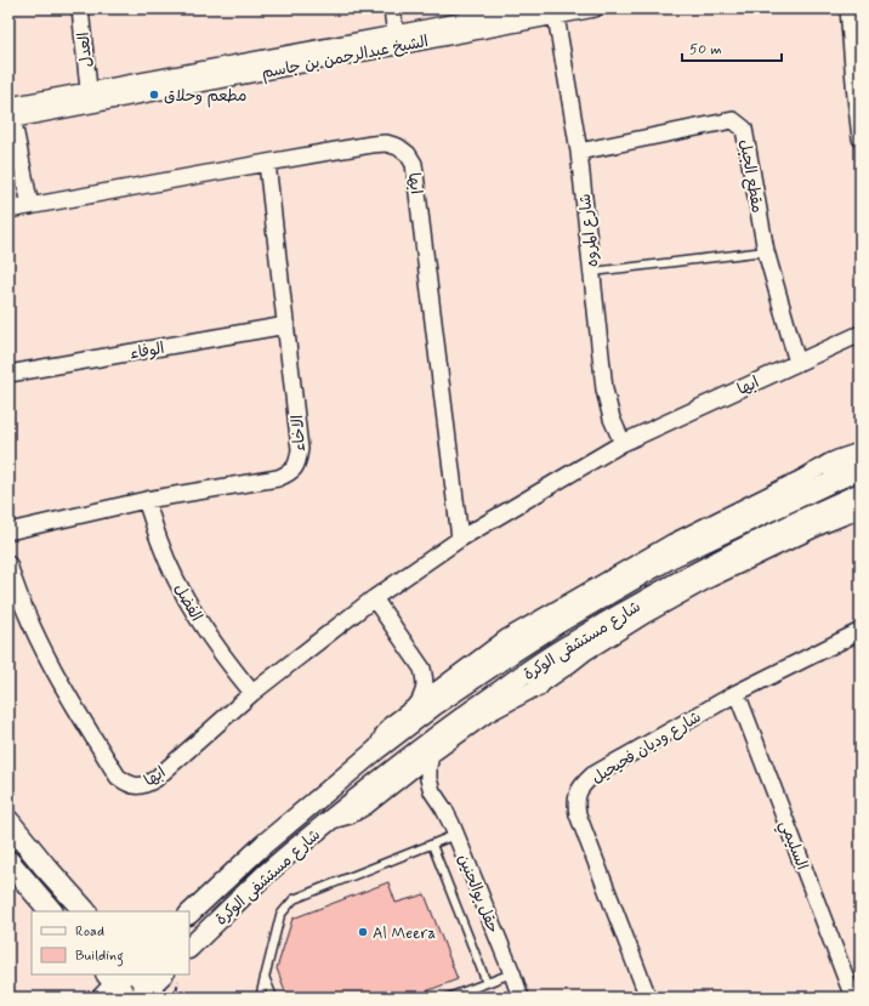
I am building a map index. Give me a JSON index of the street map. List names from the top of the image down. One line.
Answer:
{"streets":{"street":["العدل","الشيخ عبدالرحمن بن جاسم","مقطع الجبل","ابها","شارع المروه","الوفاء","الاخاء","الفضل","شارع مستشفى الوكرة","شارع وديان فحيحيل","السليمي","حقل بوالحنين"]},"crossings":[["العدل","الشيخ عبدالرحمن بن جاسم"],["الشيخ عبدالرحمن بن جاسم","شارع المروه"],["مقطع الجبل","ابها"],["مقطع الجبل","شارع المروه"],["ابها","شارع المروه"],["ابها","الاخاء"],["ابها","الفضل"],["الوفاء","الاخاء"],["الاخاء","الفضل"],["شارع مستشفى الوكرة","حقل بوالحنين"],["شارع وديان فحيحيل","السليمي"]],"places":["مطعم وحلاق","Al Meera"],"legend":["Road","Building"],"scale_bar":"50 m"}
